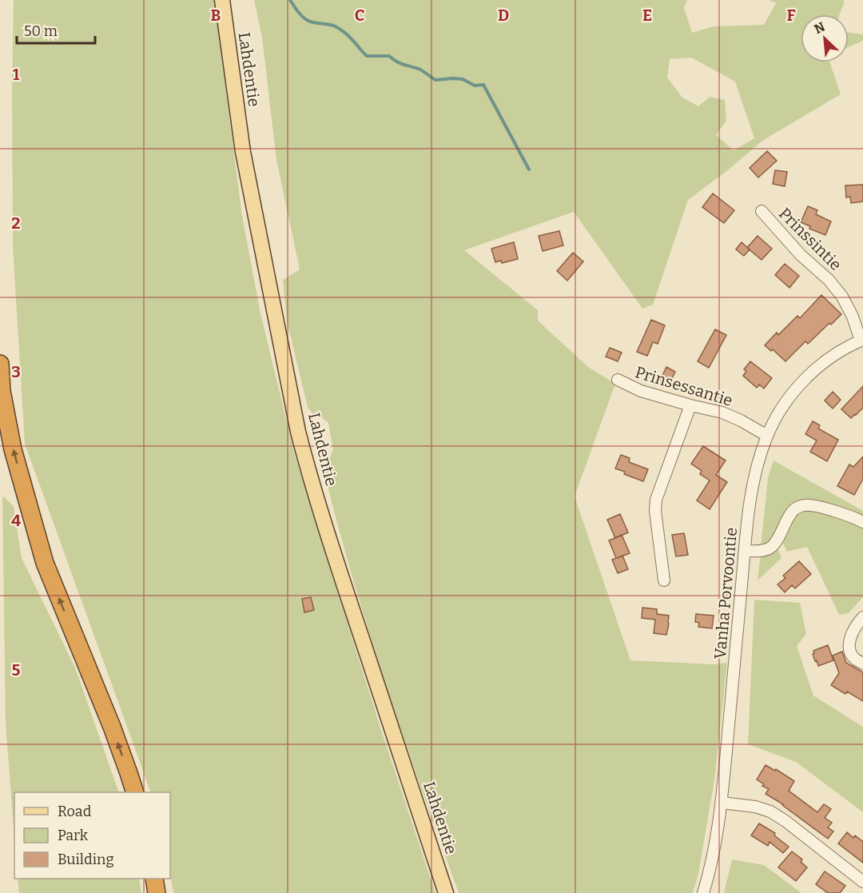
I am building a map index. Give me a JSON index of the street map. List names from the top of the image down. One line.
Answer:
{"streets":{"main road":["Lahdentie"],"street":["Prinssintie","Prinsessantie","Vanha Porvoontie"]},"crossings":[["Prinssintie","Vanha Porvoontie"],["Prinsessantie","Vanha Porvoontie"]],"legend":["Road","Park","Building"],"scale_bar":"50 m","north":"top left","grid":{"columns":["B","C","D","E","F"],"rows":["1","2","3","4","5"]}}
